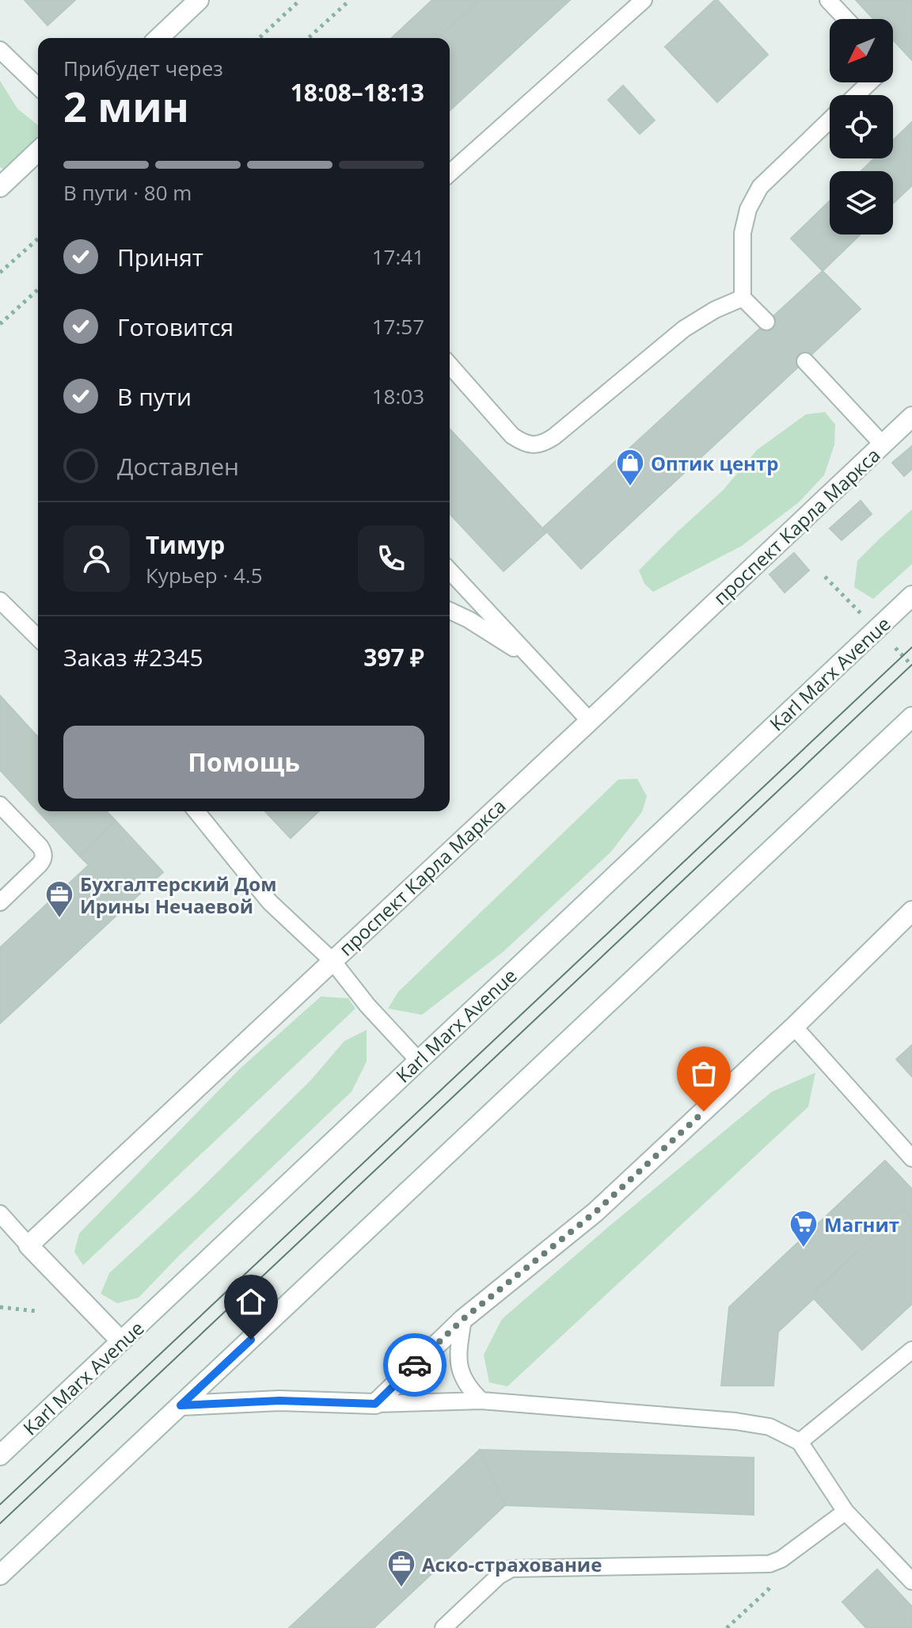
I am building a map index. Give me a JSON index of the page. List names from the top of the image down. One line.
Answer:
{"streets":{"main road":["проспект Карла Маркса","Karl Marx Avenue"]},"places":{"shop":["Оптик центр"],"office":["Бухгалтерский Дом Ирины Нечаевой","Аско-страхование"],"supermarket":["Магнит"]},"north":"bottom left","page":{"heading":["2 мин","Прибудет через","18:08–18:13"],"panel":["Тимур","Курьер · 4.5","Заказ #2345","397 ₽"],"bar":"В пути · 80 m","list":[["Принят","17:41"],["Готовится","17:57"],["В пути","18:03"],"Доставлен"],"buttons":"Помощь"}}
